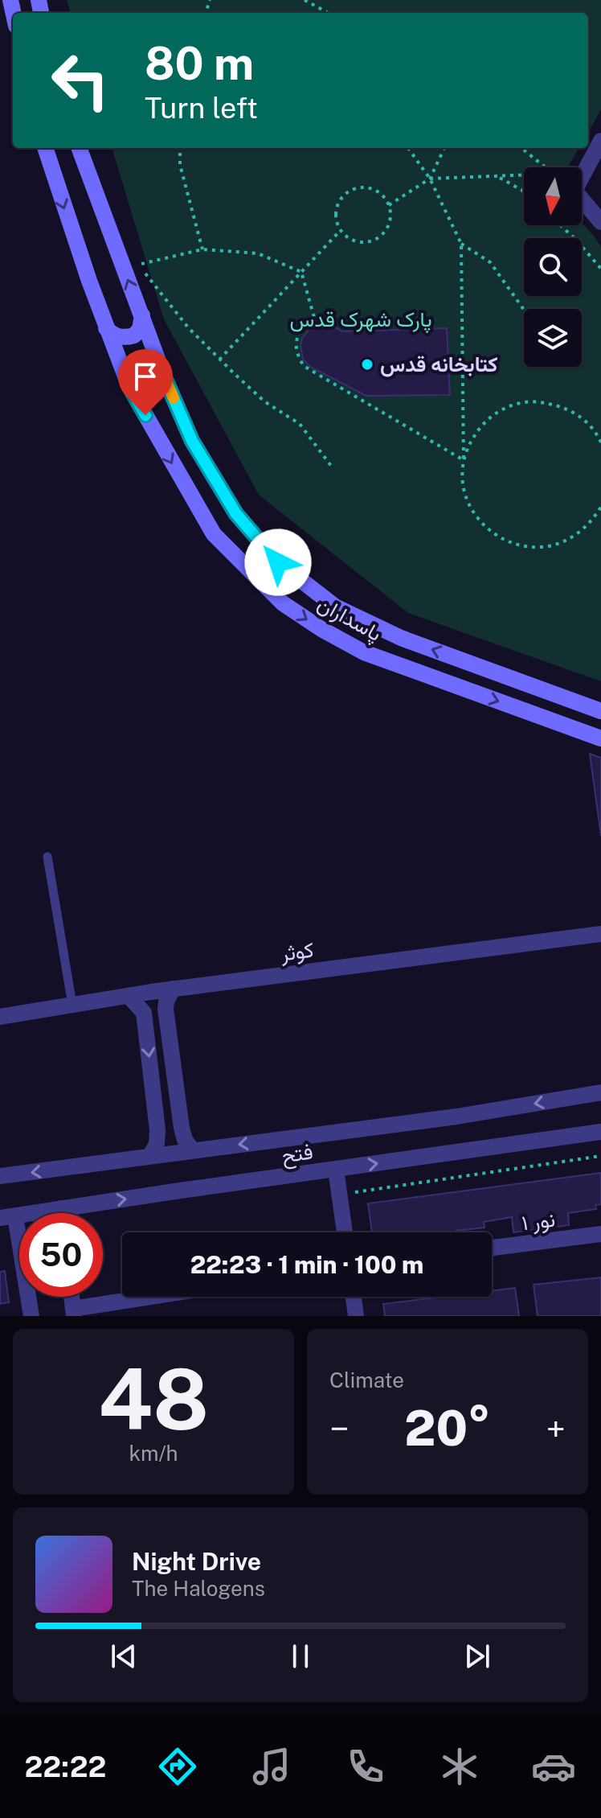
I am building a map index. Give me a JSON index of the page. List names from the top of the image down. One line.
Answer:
{"streets":{"main road":["پاسداران"],"street":["کوثر","فتح","نور ۱"]},"parks":["پارک شهرک قدس"],"places":["کتابخانه قدس"],"north":"bottom","page":{"turn":["80 m","Turn left"],"limit":"50","trip":"22:23 · 1 min · 100 m","tile":[["48","km/h"],"Climate"],"heat":["−","20°","+"],"song":["Night Drive","The Halogens"],"tabs":"22:22"}}
